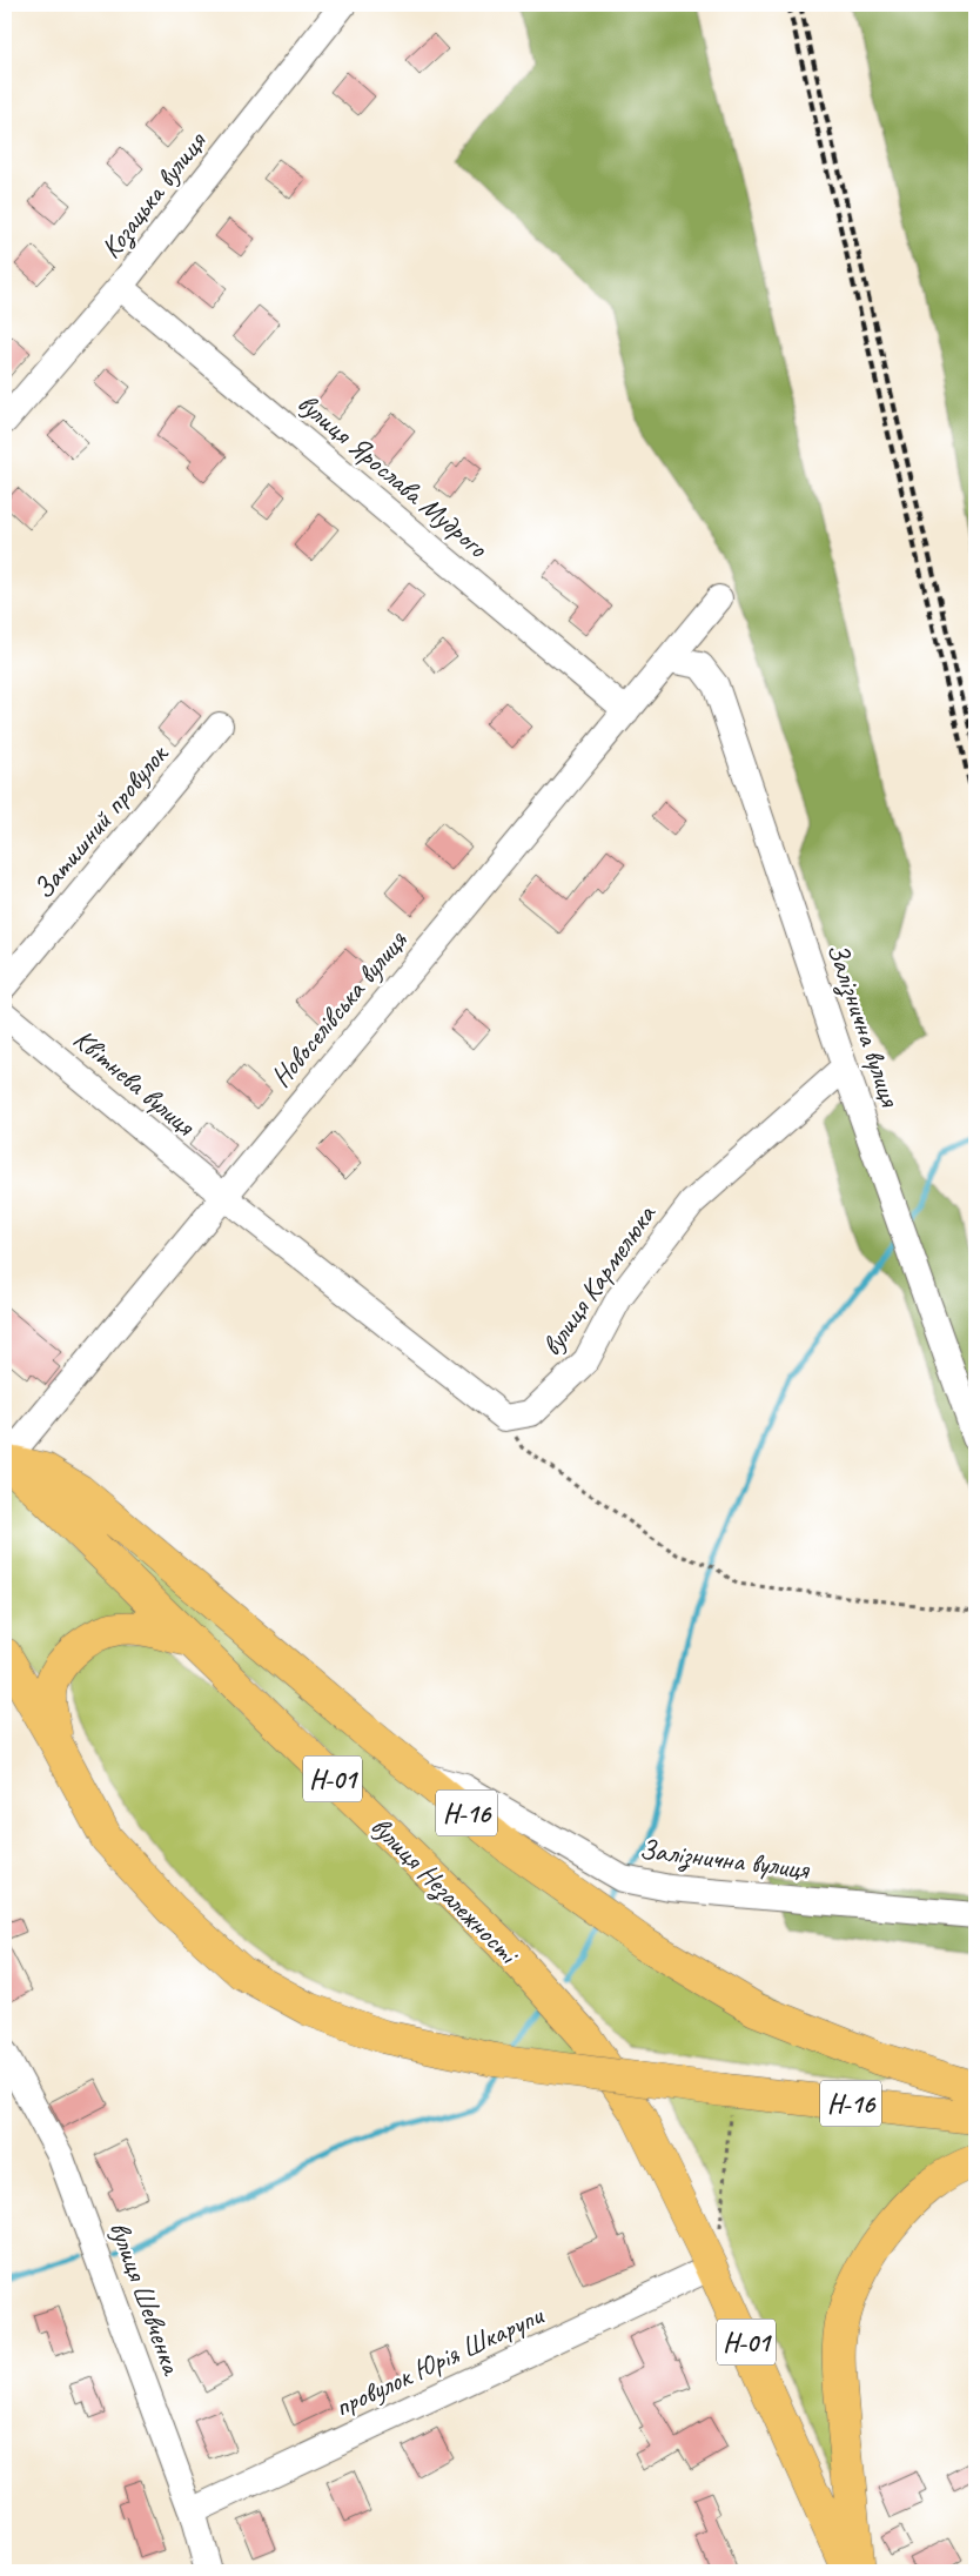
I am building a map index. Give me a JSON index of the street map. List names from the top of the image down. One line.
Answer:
{"streets":{"main road":["Н-01","Н-16","вулиця Незалежності"],"street":["Козацька вулиця","вулиця Ярослава Мудрого","Затишний провулок","Новоселівська вулиця","Залізнична вулиця","Квітнева вулиця","вулиця Кармелюка","вулиця Шевченка","провулок Юрія Шкарупи"]},"crossings":[["Козацька вулиця","вулиця Ярослава Мудрого"],["вулиця Ярослава Мудрого","Новоселівська вулиця"],["Новоселівська вулиця","Залізнична вулиця"],["Новоселівська вулиця","Квітнева вулиця"],["Новоселівська вулиця","Н-16"],["Новоселівська вулиця","вулиця Незалежності"],["Залізнична вулиця","вулиця Кармелюка"],["Залізнична вулиця","Н-16"],["Н-01","вулиця Незалежності"],["Н-01","провулок Юрія Шкарупи"],["Н-16","вулиця Незалежності"],["вулиця Незалежності","провулок Юрія Шкарупи"],["вулиця Шевченка","провулок Юрія Шкарупи"]]}
